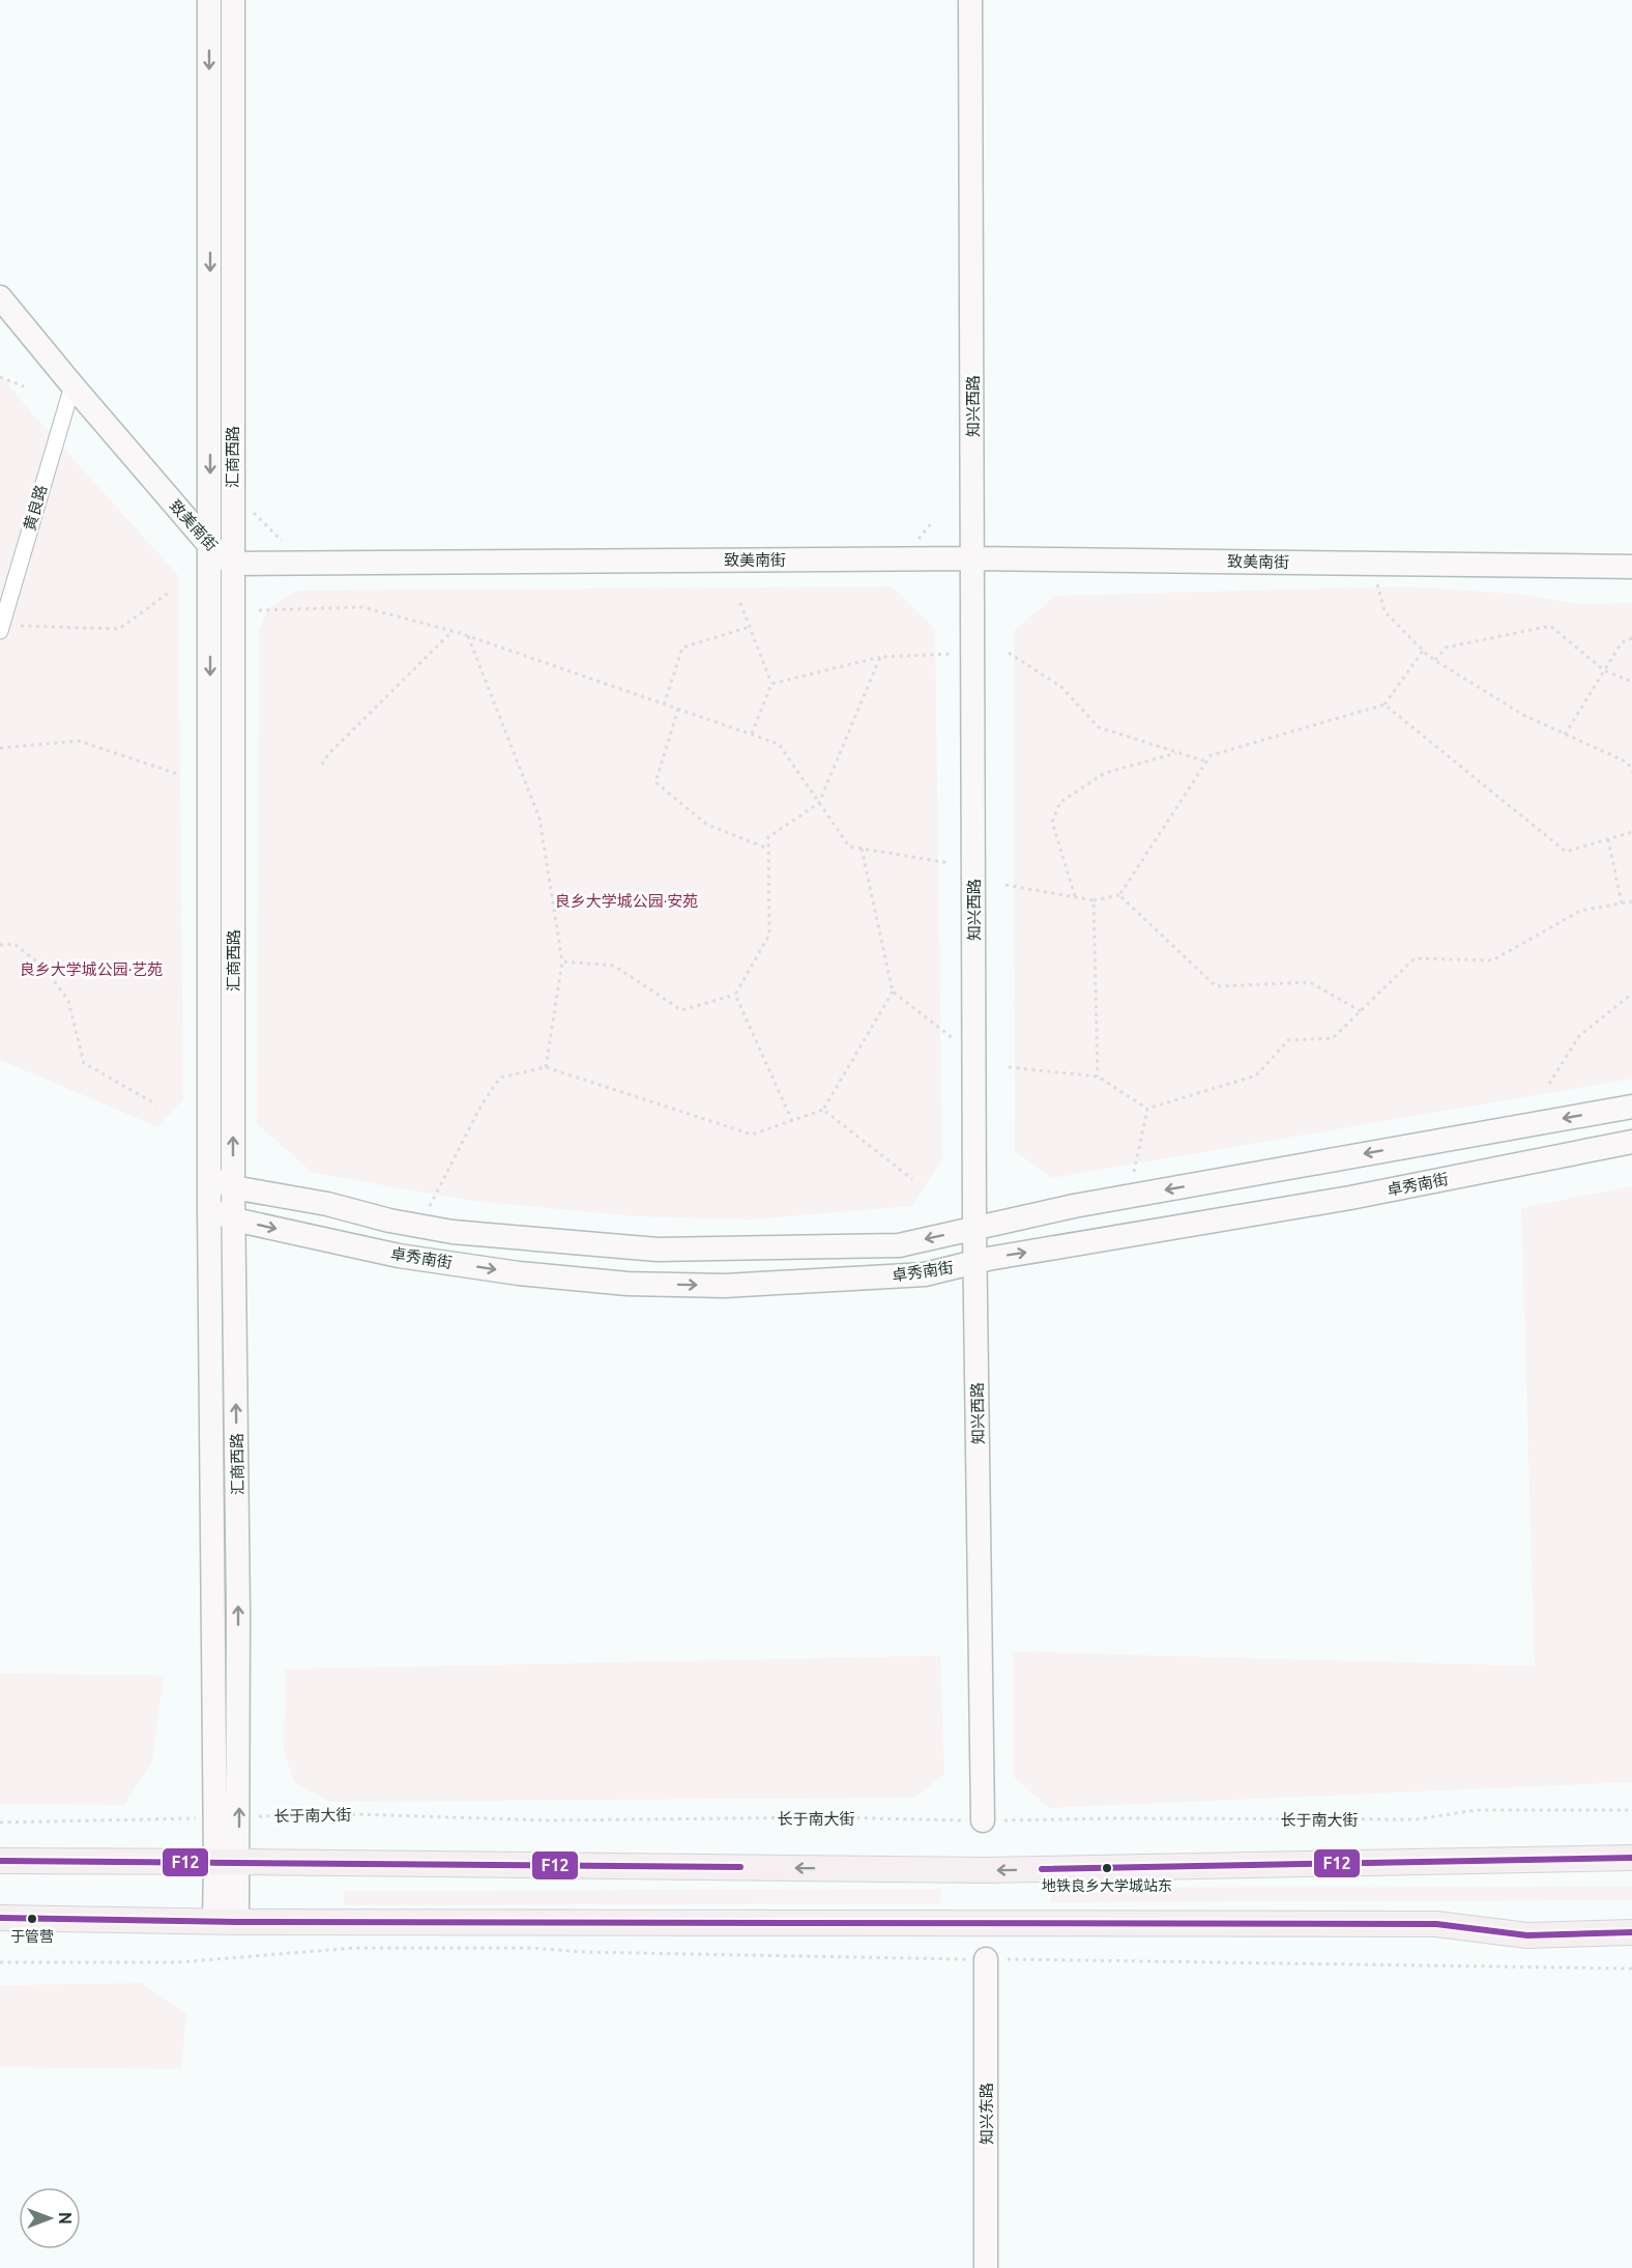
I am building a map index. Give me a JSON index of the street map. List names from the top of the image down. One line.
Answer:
{"streets":{"street":["知兴西路","汇商西路","黄良路","致美南街","卓秀南街","知兴东路"],"path":["长于南大街"]},"crossings":[["知兴西路","致美南街"],["知兴西路","卓秀南街"],["知兴西路","长于南大街"],["汇商西路","致美南街"],["汇商西路","卓秀南街"],["汇商西路","长于南大街"],["黄良路","致美南街"]],"parks":["良乡大学城公园·安苑","良乡大学城公园·艺苑"],"places":["地铁良乡大学城站东","于管营"],"lines":["transit line F12"],"north":"right"}
